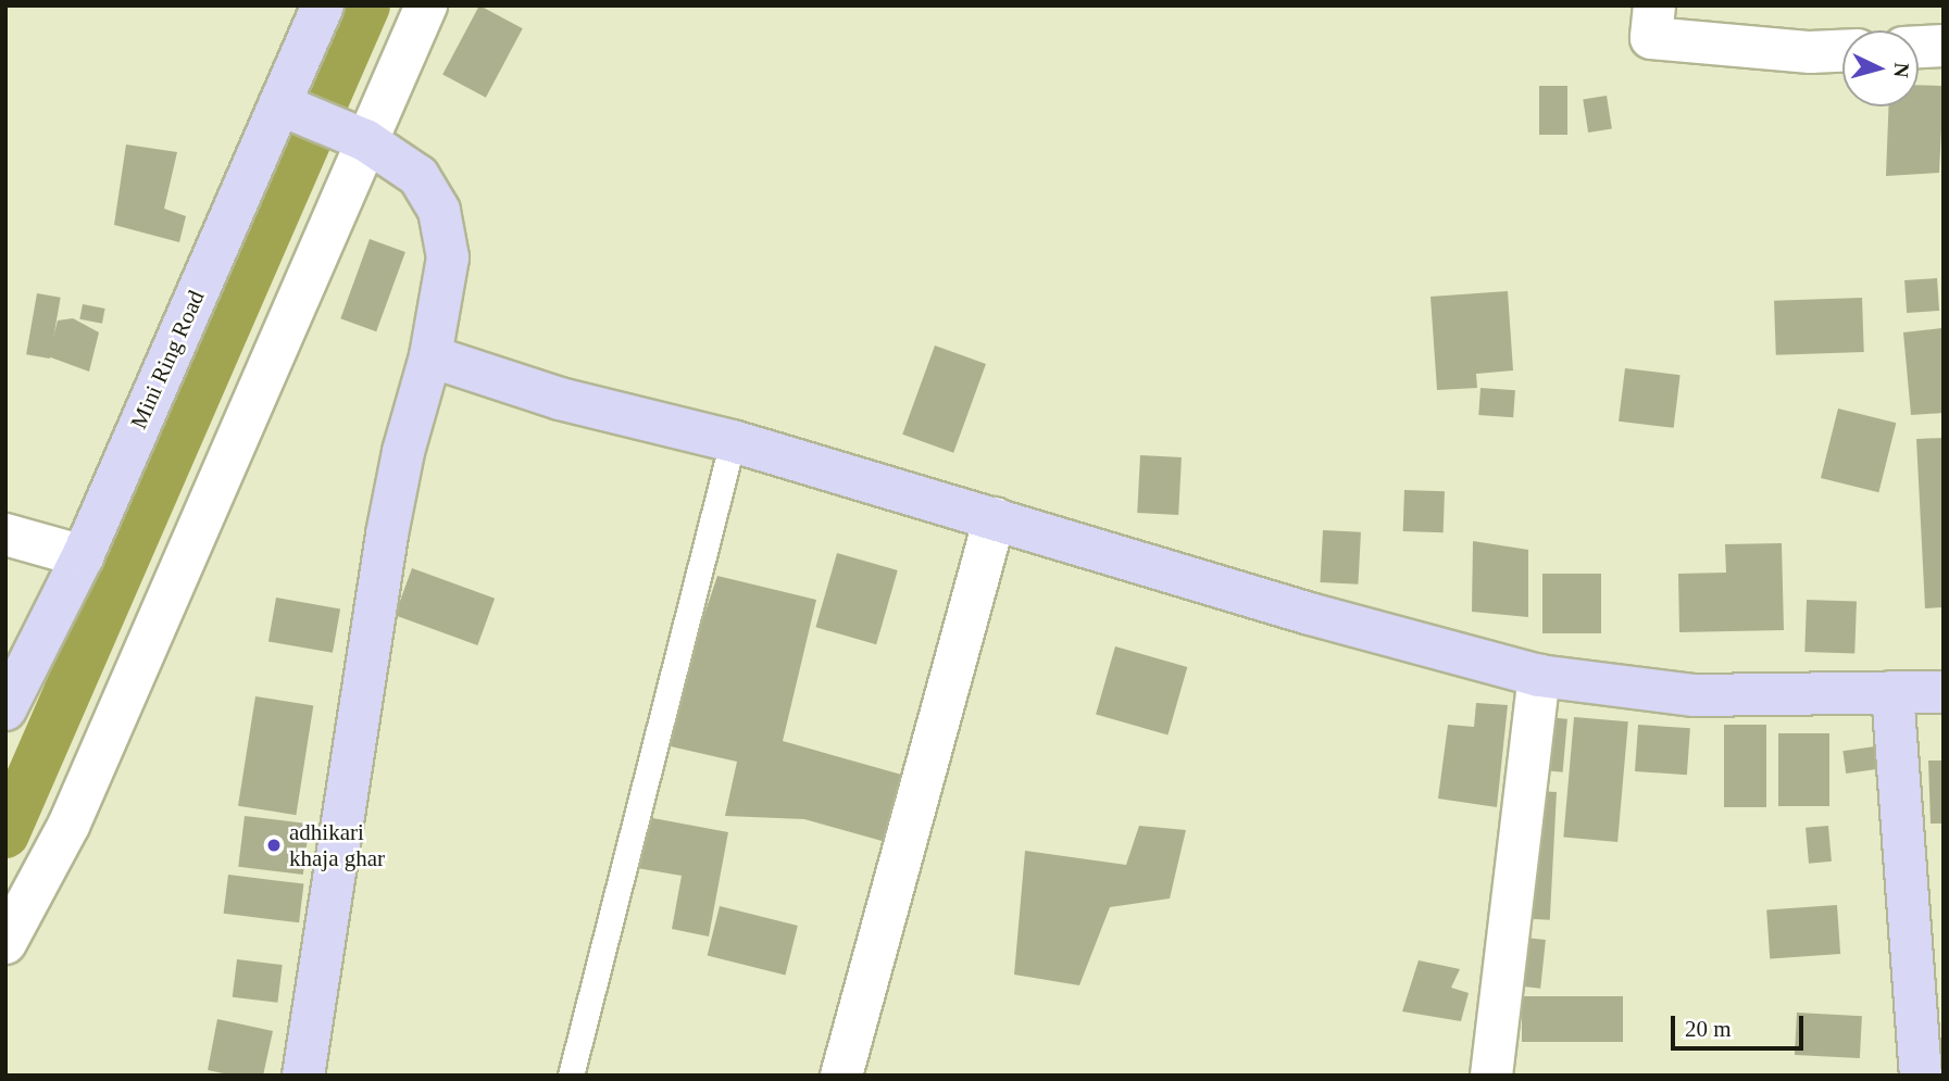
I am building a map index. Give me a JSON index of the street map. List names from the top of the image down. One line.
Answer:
{"streets":{"street":["Mini Ring Road"]},"places":["adhikari khaja ghar"],"scale_bar":"20 m","north":"right"}
